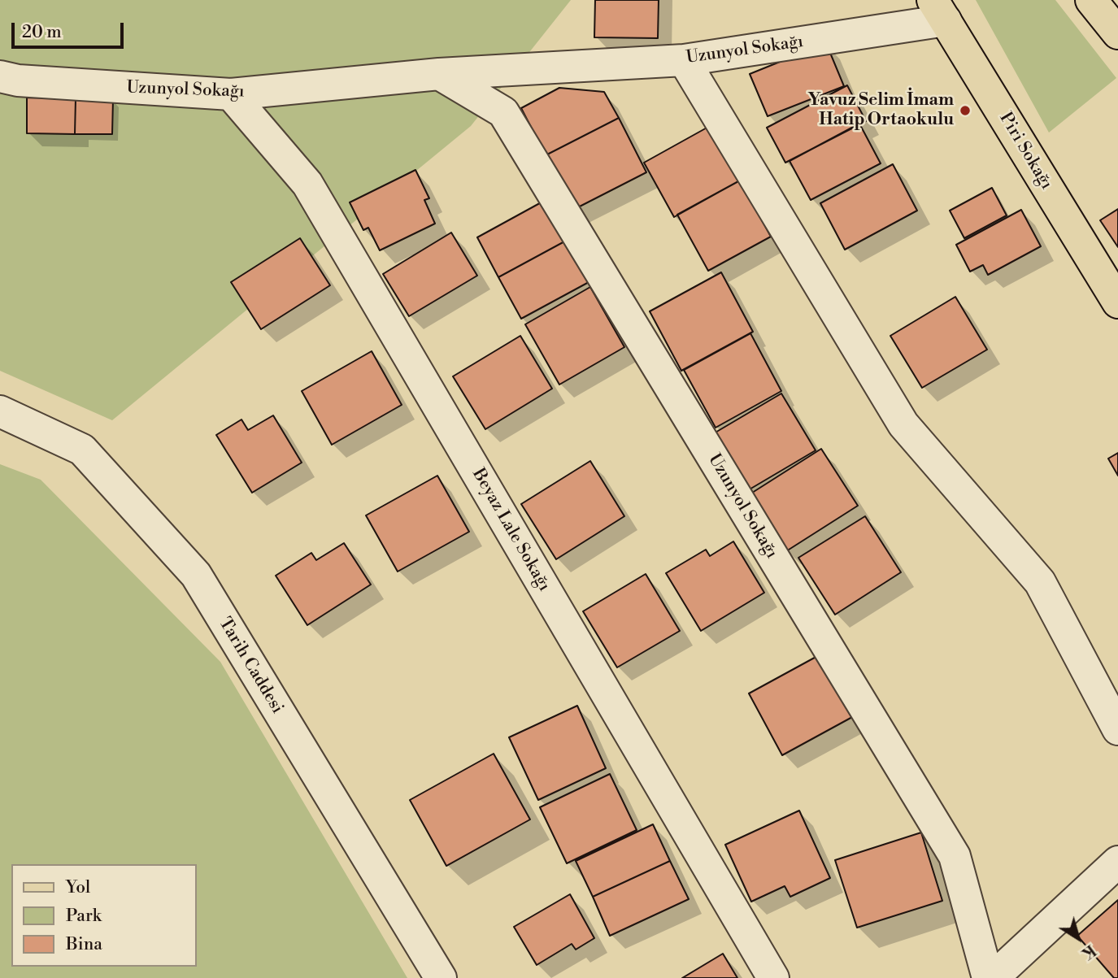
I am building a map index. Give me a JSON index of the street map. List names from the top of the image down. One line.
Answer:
{"streets":{"main road":["Piri Sokağı"],"street":["Uzunyol Sokağı","Beyaz Lale Sokağı","Tarih Caddesi"]},"crossings":[["Uzunyol Sokağı","Piri Sokağı"],["Uzunyol Sokağı","Beyaz Lale Sokağı"]],"places":["Yavuz Selim İmam Hatip Ortaokulu"],"legend":["Yol","Park","Bina"],"scale_bar":"20 m","north":"bottom right"}
